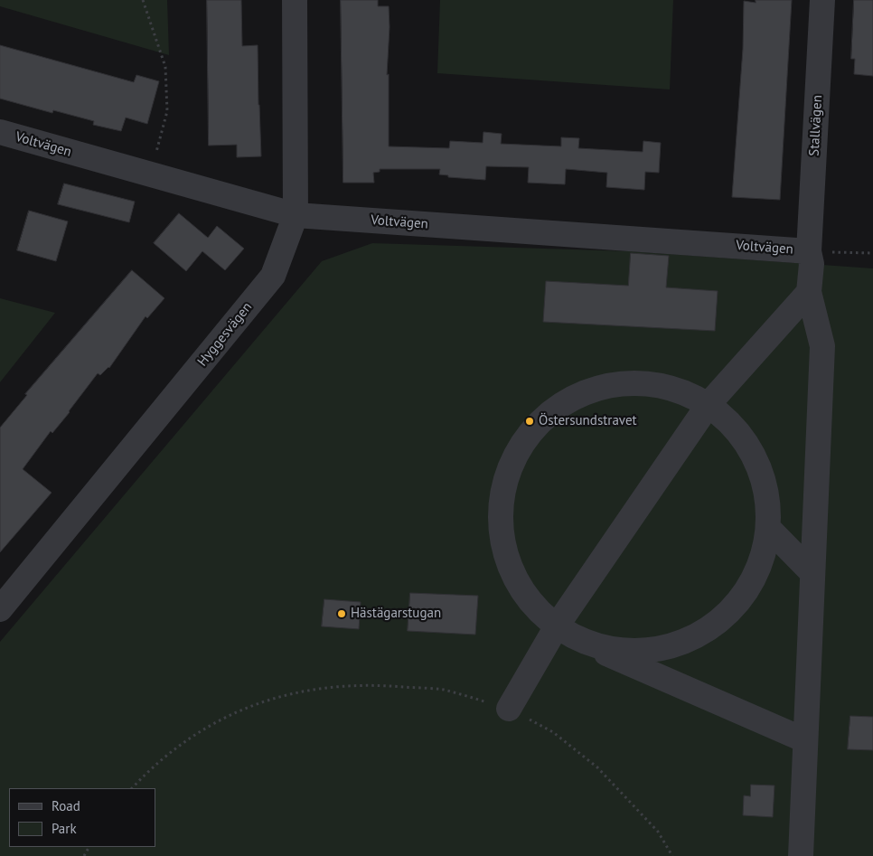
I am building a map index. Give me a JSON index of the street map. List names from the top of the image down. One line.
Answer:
{"streets":{"street":["Stallvägen","Voltvägen","Hyggesvägen"]},"crossings":[["Stallvägen","Voltvägen"],["Voltvägen","Hyggesvägen"]],"places":["Östersundstravet","Hästägarstugan"],"legend":["Road","Park"]}
